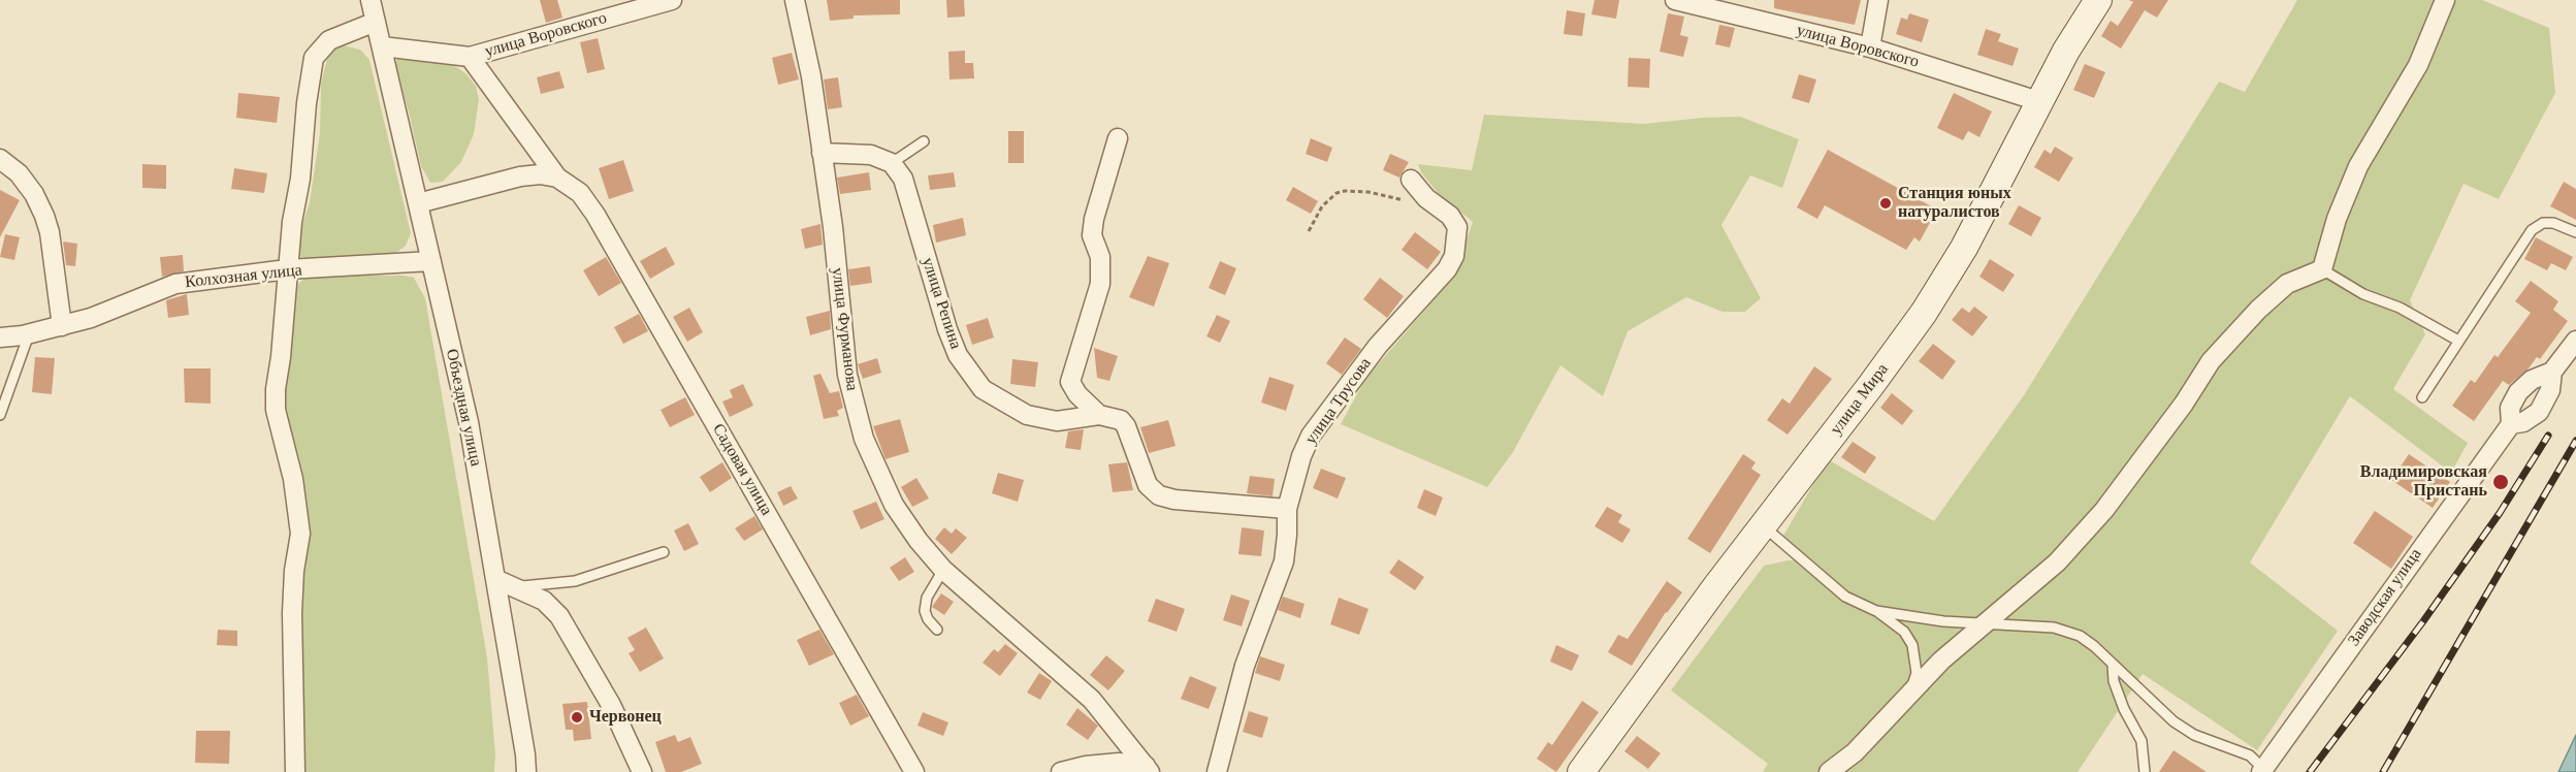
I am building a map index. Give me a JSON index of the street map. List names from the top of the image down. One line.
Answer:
{"streets":{"street":["улица Воровского","Колхозная улица","улица Репина","улица Фурманова","улица Мира","улица Трусова","Объездная улица","Садовая улица","Заводская улица"]},"crossings":[["улица Воровского","улица Мира"],["улица Воровского","Объездная улица"],["улица Воровского","Садовая улица"],["Колхозная улица","Объездная улица"]],"places":["Станция юных натуралистов","Владимировская Пристань","Червонец"]}
